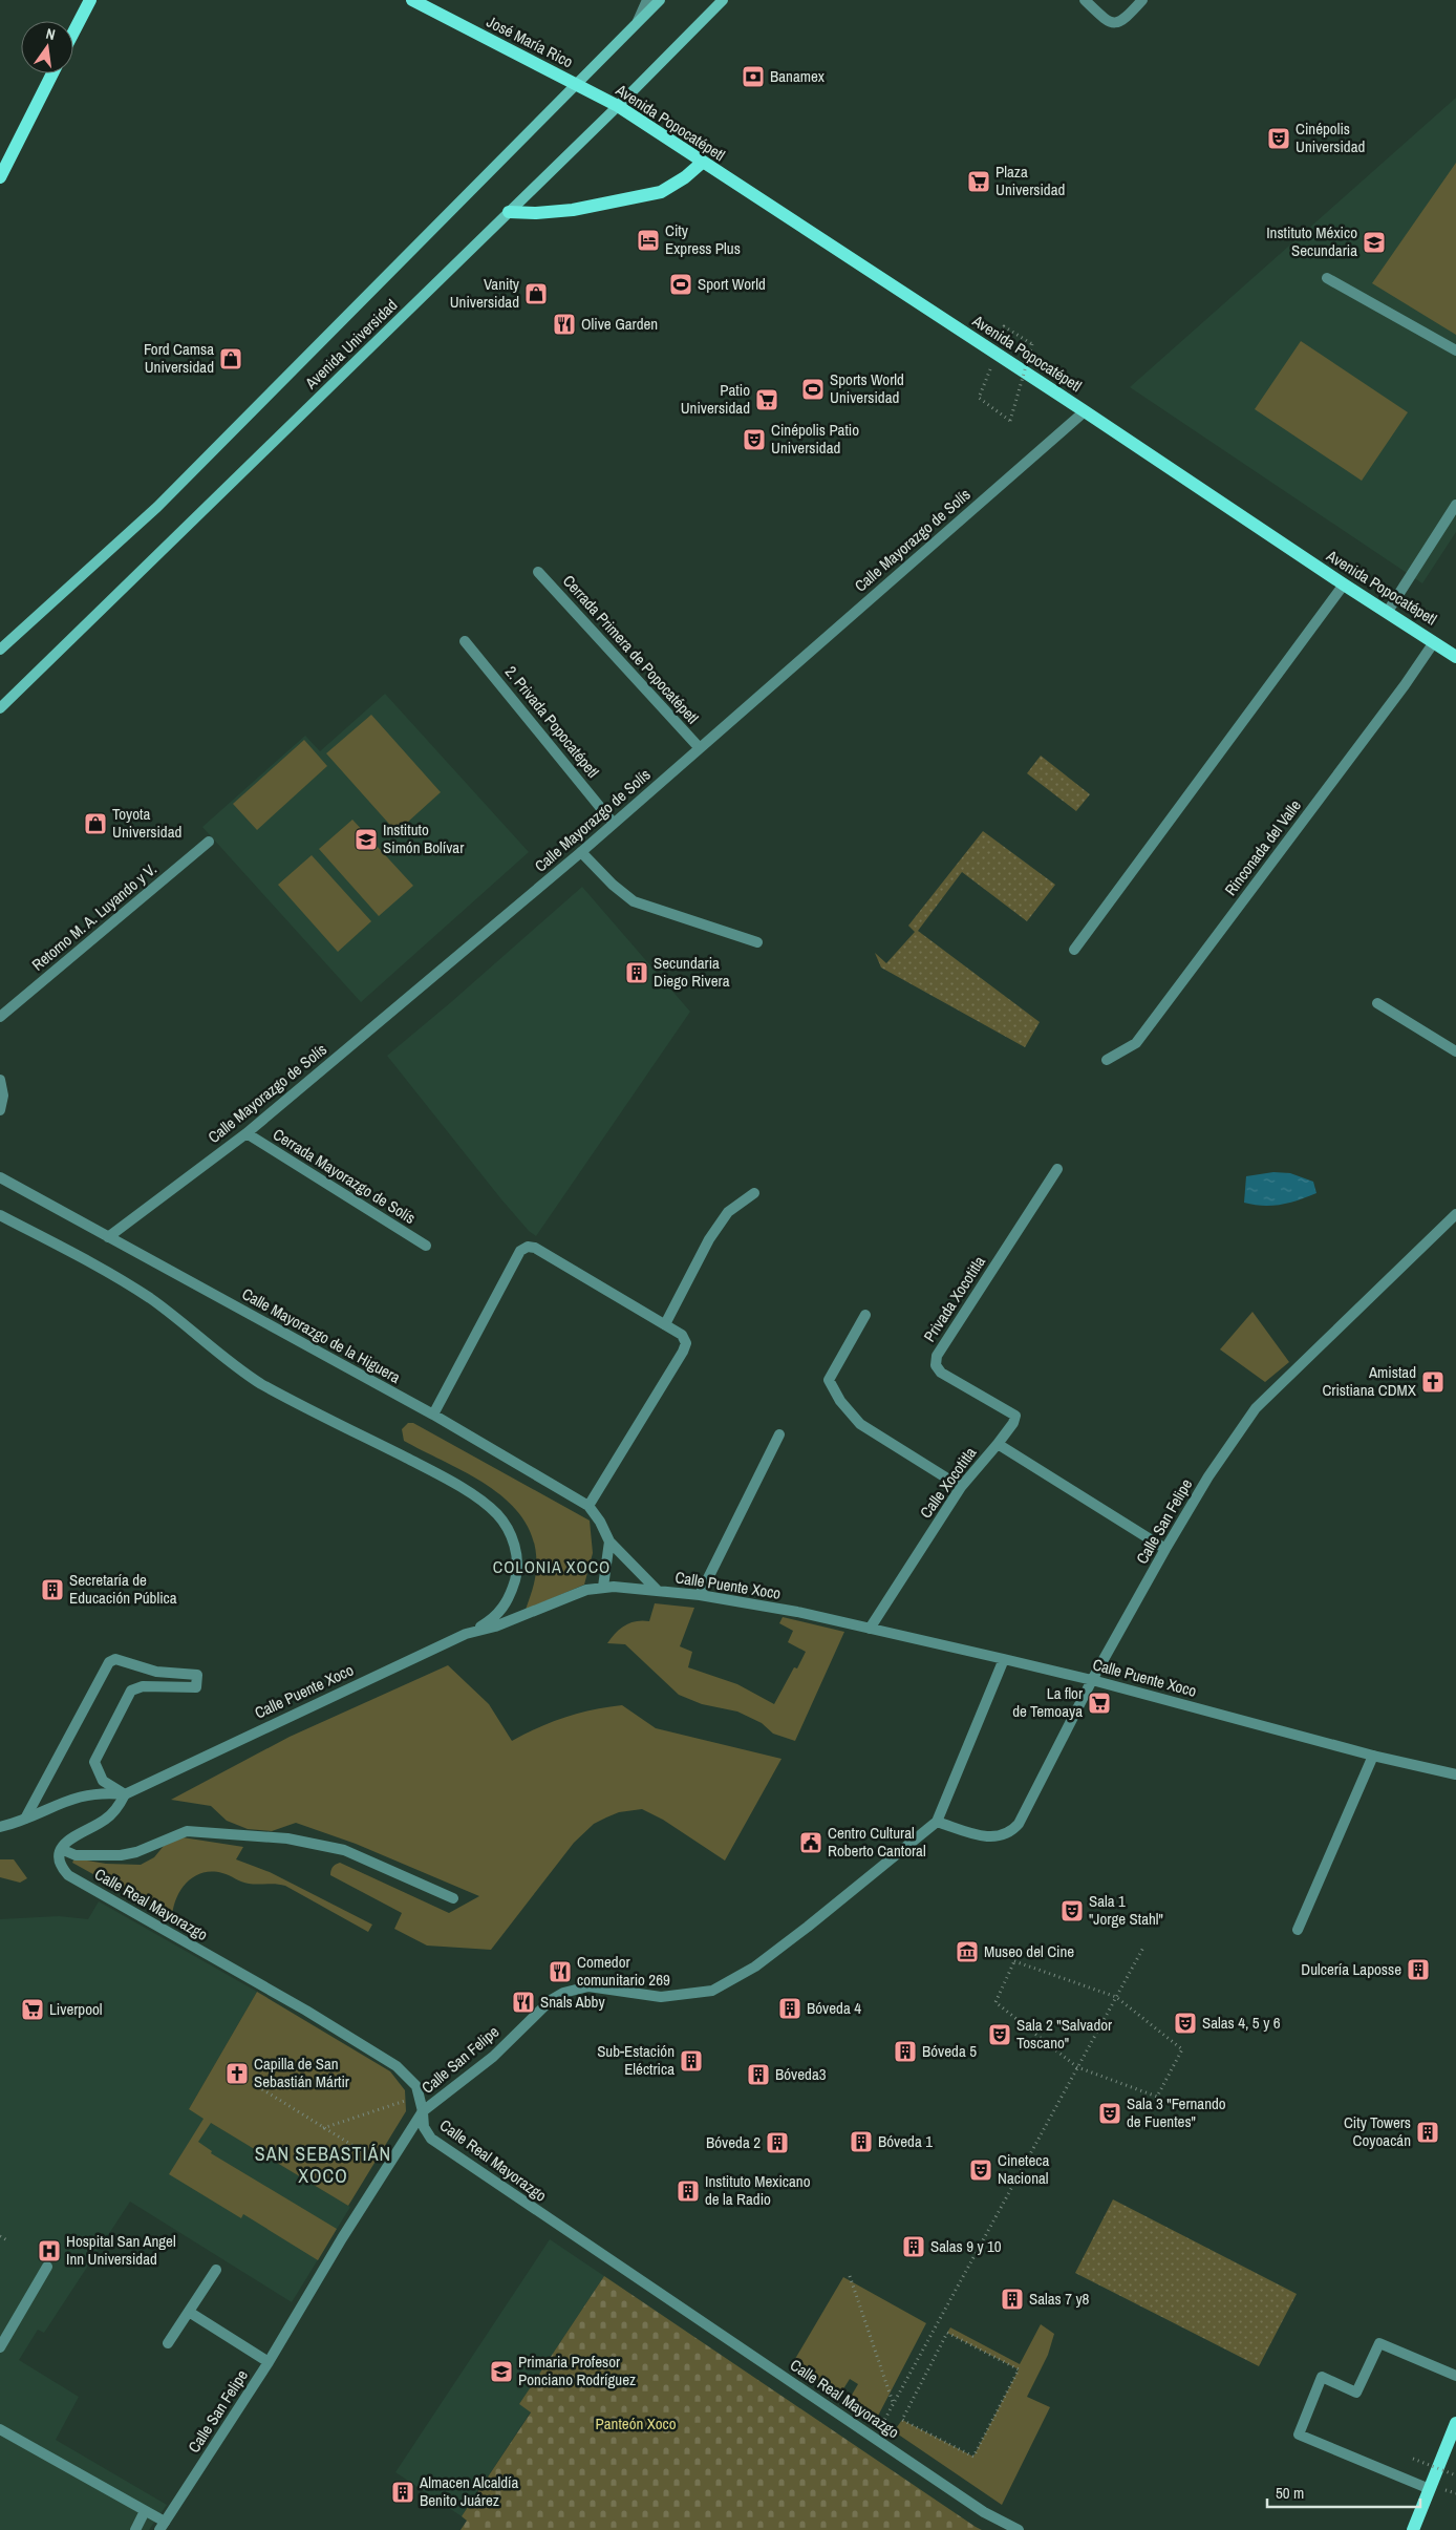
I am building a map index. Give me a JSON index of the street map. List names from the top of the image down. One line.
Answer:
{"streets":{"main road":["José María Rico","Avenida Popocatépetl","Avenida Universidad"],"street":["Calle Mayorazgo de Solís","Cerrada Primera de Popocatépetl","2. Privada Popocatépetl","Rinconada del Valle","Retorno M. A. Luyando y V.","Cerrada Mayorazgo de Solís","Privada Xocotitla","Calle Mayorazgo de la Higuera","Calle Xocotitla","Calle San Felipe","Calle Puente Xoco","Calle Real Mayorazgo"]},"crossings":[["José María Rico","Avenida Popocatépetl"],["José María Rico","Avenida Universidad"],["Avenida Popocatépetl","Avenida Universidad"],["Avenida Popocatépetl","Calle Mayorazgo de Solís"],["Avenida Popocatépetl","Rinconada del Valle"],["Calle Mayorazgo de Solís","Cerrada Primera de Popocatépetl"],["Calle Mayorazgo de Solís","2. Privada Popocatépetl"],["Calle Mayorazgo de Solís","Cerrada Mayorazgo de Solís"],["Calle Mayorazgo de Solís","Calle Mayorazgo de la Higuera"],["Privada Xocotitla","Calle Xocotitla"],["Calle Mayorazgo de la Higuera","Calle Puente Xoco"],["Calle Xocotitla","Calle San Felipe"],["Calle Xocotitla","Calle Puente Xoco"],["Calle San Felipe","Calle Puente Xoco"],["Calle San Felipe","Calle Real Mayorazgo"]],"districts":["COLONIA XOCO","SAN SEBASTIÁN XOCO"],"parks":["Panteón Xoco"],"places":{"bank":["Banamex"],"theatre":["Cinépolis Universidad","Cinépolis Patio Universidad","Sala 1 \"Jorge Stahl\"","Salas 4, 5 y 6","Sala 2 \"Salvador Toscano\"","Sala 3 \"Fernando de Fuentes\"","Cineteca Nacional"],"supermarket":["Plaza Universidad","Patio Universidad","La flor de Temoaya","Liverpool"],"hotel":["City Express Plus"],"school or university":["Instituto México Secundaria","Instituto Simón Bolívar","Primaria Profesor Ponciano Rodríguez"],"sports":["Sport World","Sports World Universidad"],"shop":["Vanity Universidad","Ford Camsa Universidad","Toyota Universidad"],"restaurant":["Olive Garden","Comedor comunitario 269","Snals Abby"],"building":["Secundaria Diego Rivera","Secretaría de Educación Pública","Dulcería Laposse","Bóveda 4","Bóveda 5","Sub-Estación Eléctrica","Bóveda3","City Towers Coyoacán","Bóveda 1","Bóveda 2","Instituto Mexicano de la Radio","Salas 9 y 10","Salas 7 y8","Almacen Alcaldía Benito Juárez"],"church":["Amistad Cristiana CDMX","Capilla de San Sebastián Mártir"],"public building":["Centro Cultural Roberto Cantoral"],"museum":["Museo del Cine"],"hospital":["Hospital San Angel Inn Universidad"]},"scale_bar":"50 m","north":"top"}
